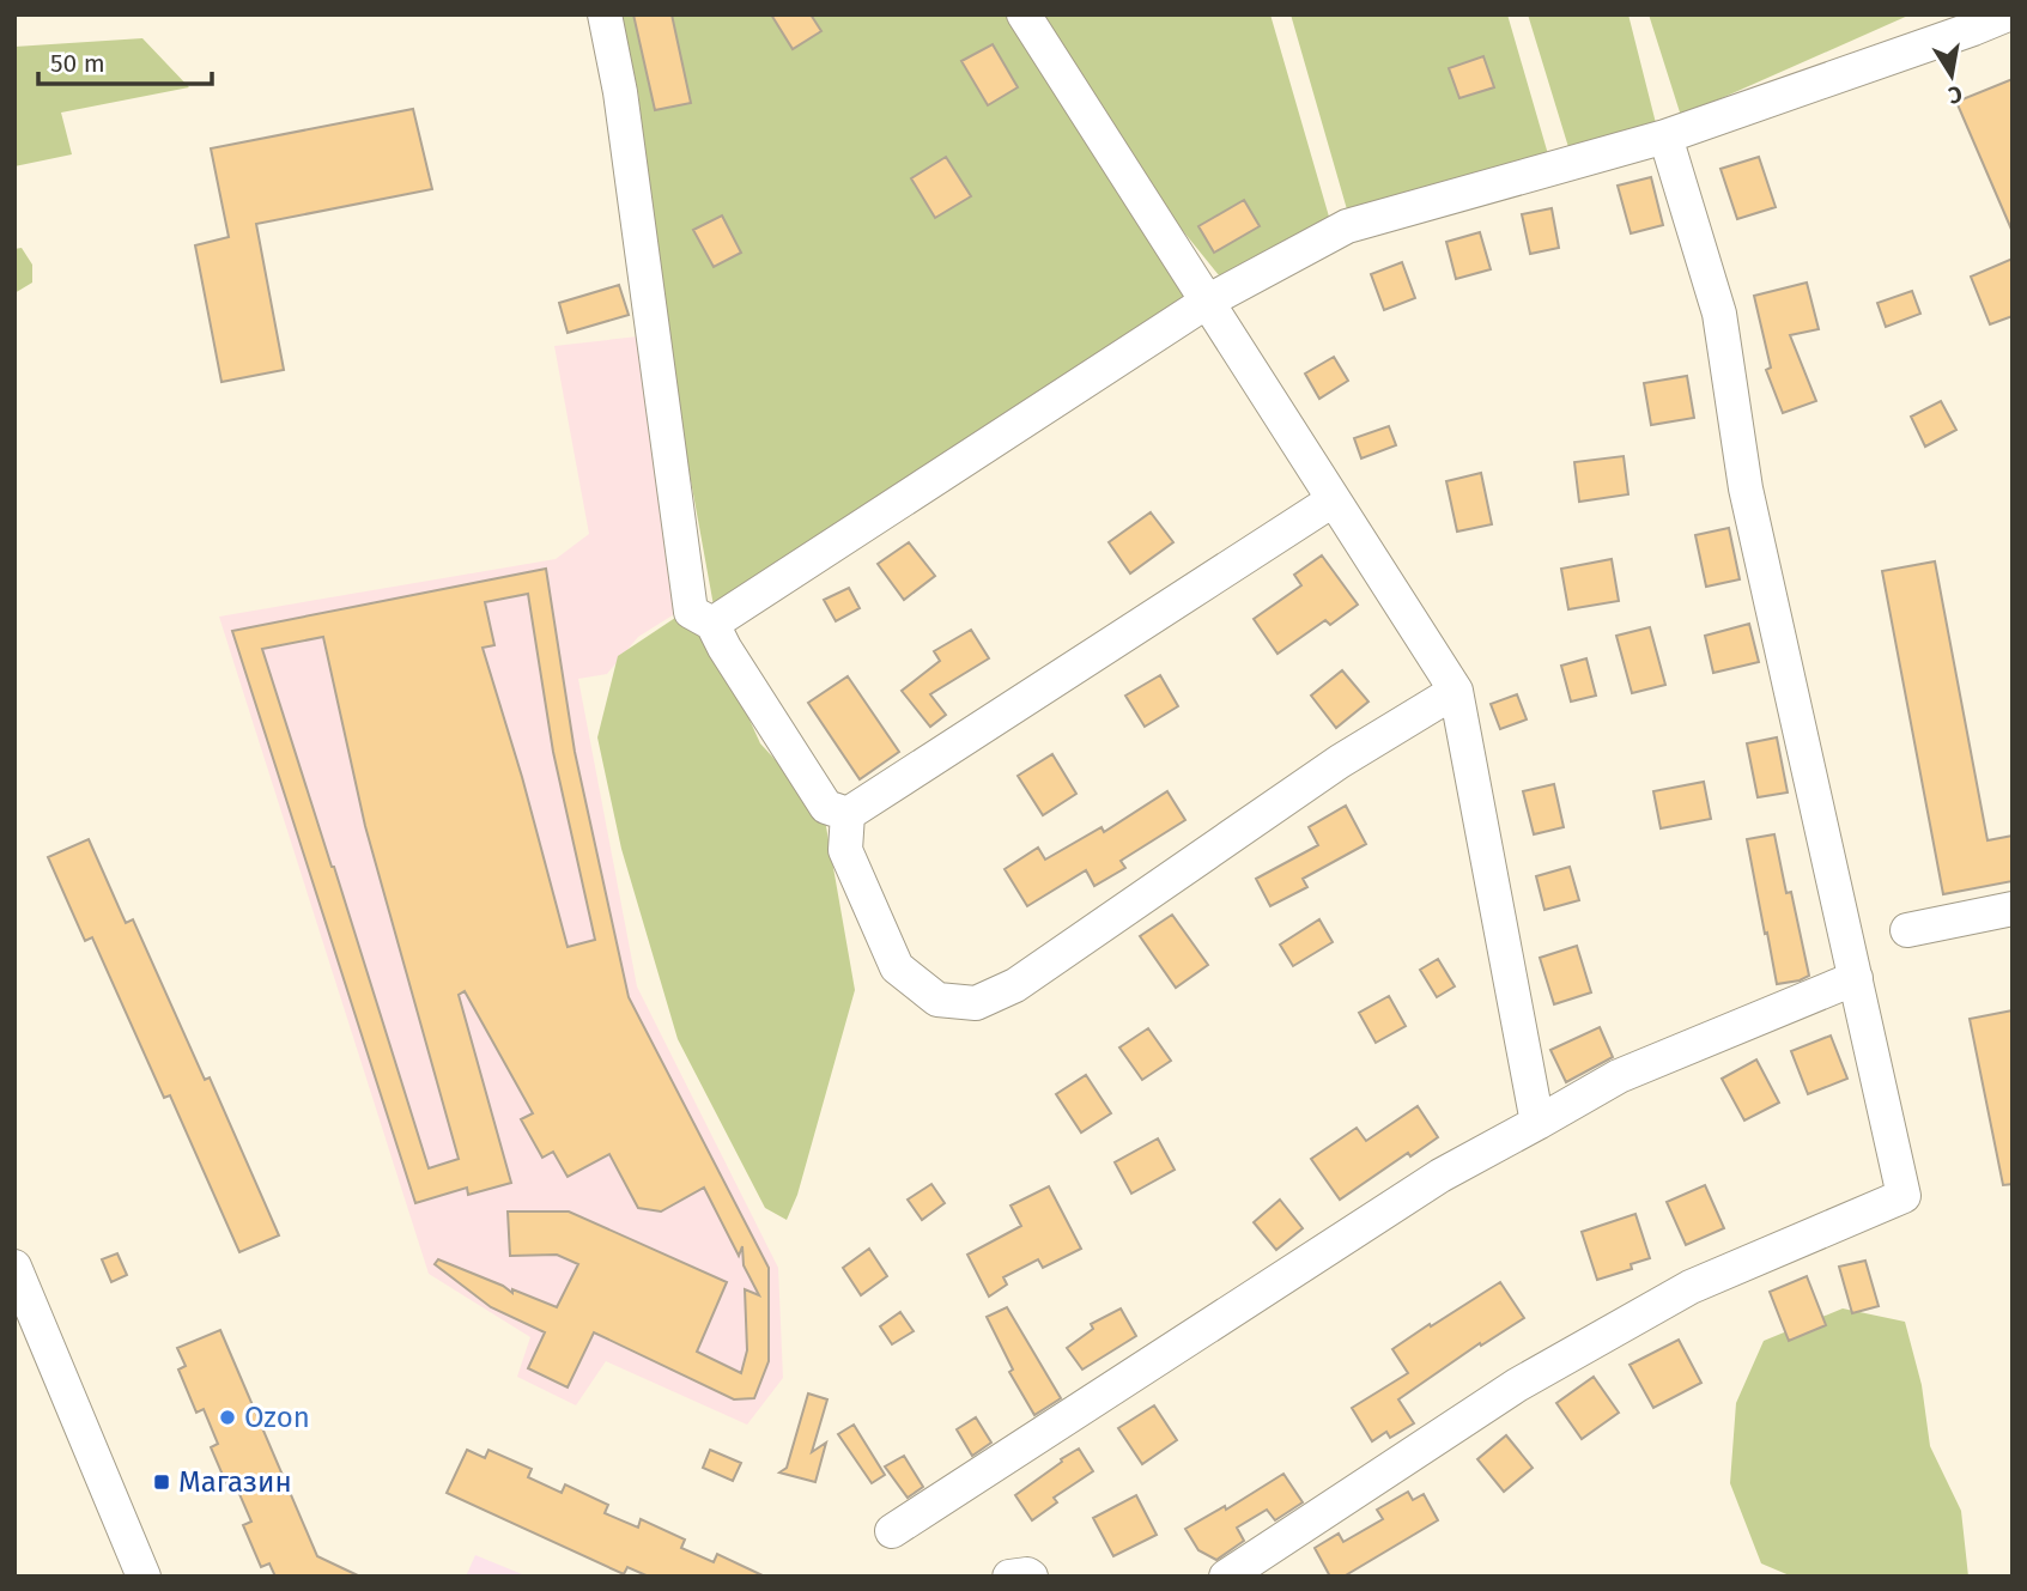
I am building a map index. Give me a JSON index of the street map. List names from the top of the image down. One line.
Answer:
{"places":{"other":["Ozon"],"transit":["Магазин"]},"scale_bar":"50 m","north":"bottom"}
